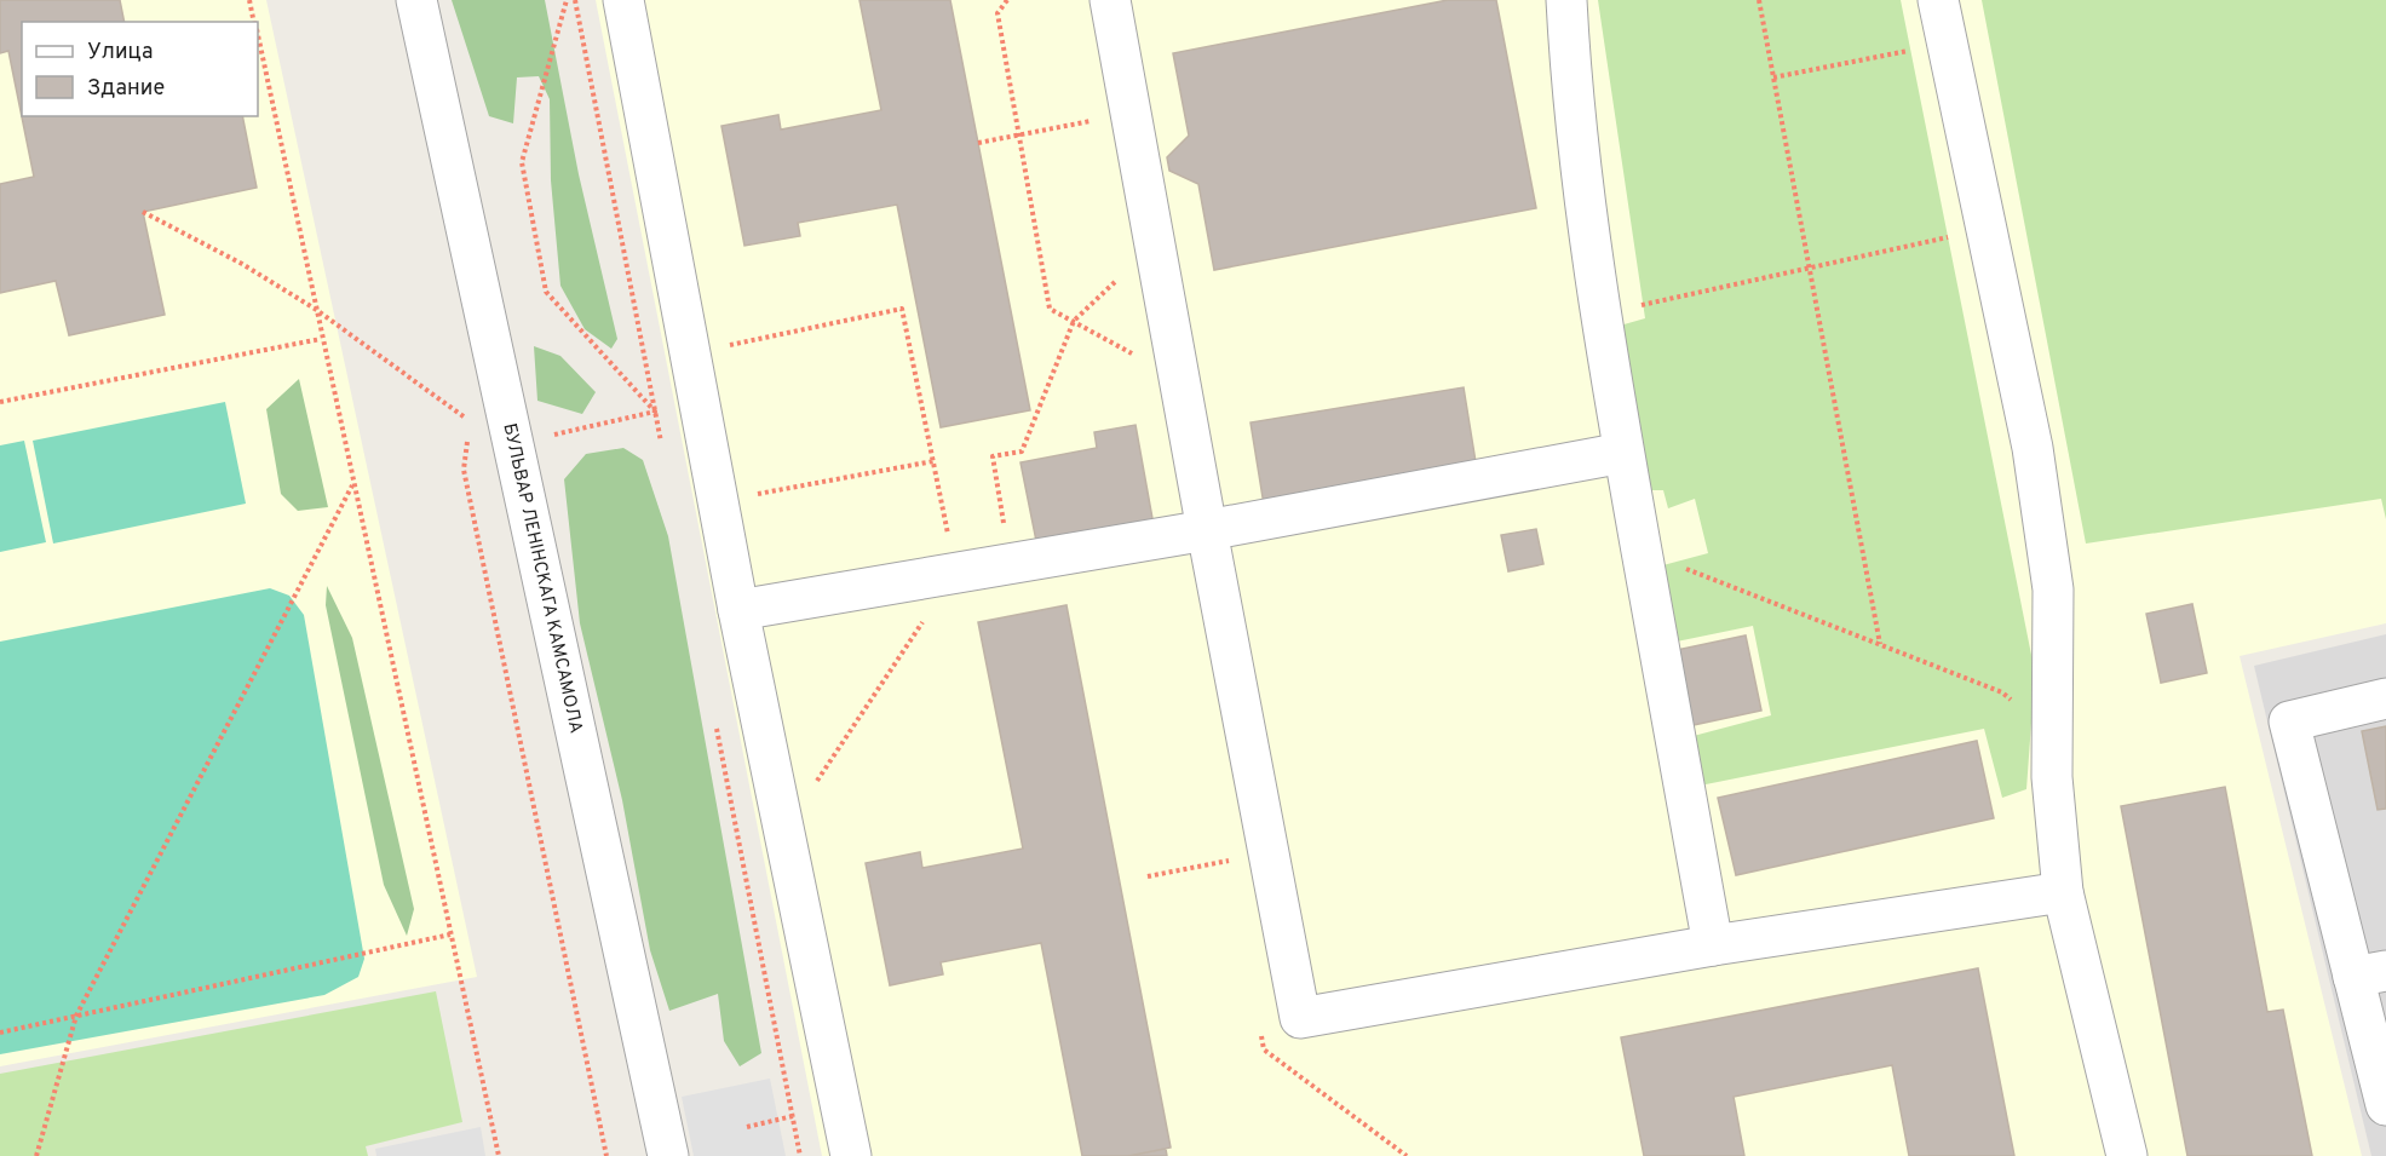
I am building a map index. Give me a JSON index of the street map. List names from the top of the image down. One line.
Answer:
{"streets":{"street":["БУЛЬВАР ЛЕНІНСКАГА КАМСАМОЛА"]},"legend":["Улица","Здание"]}
